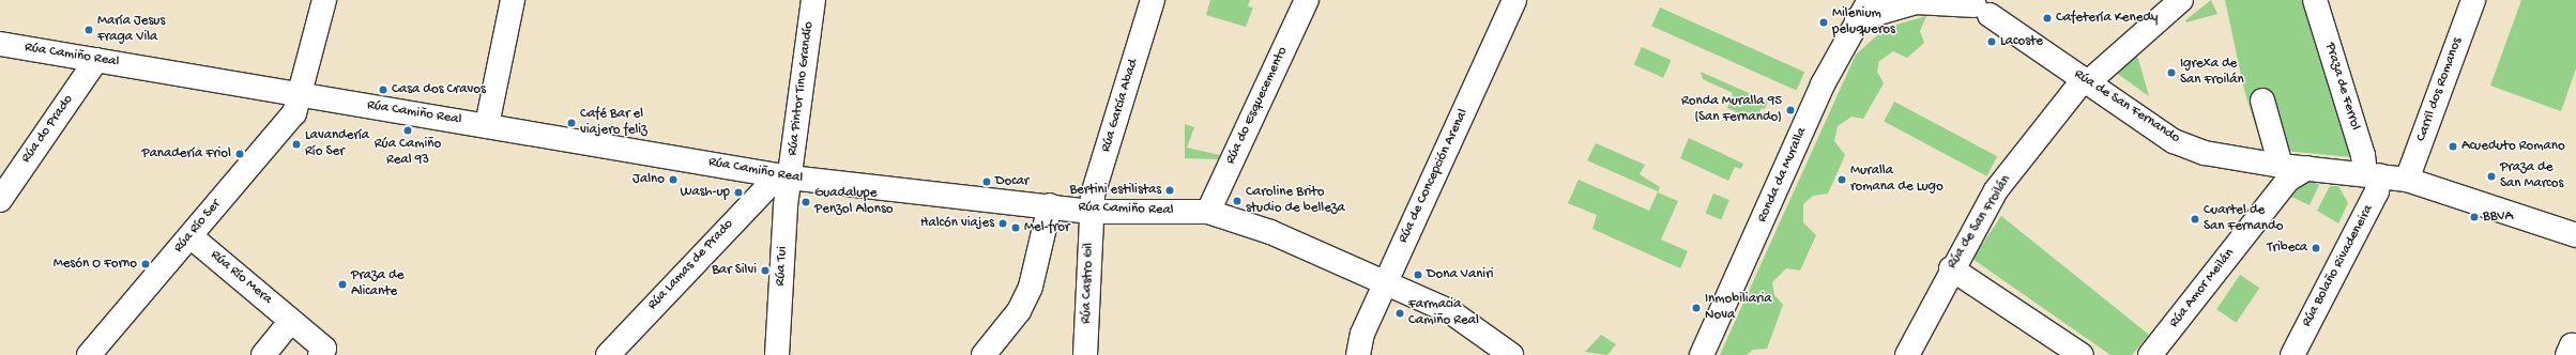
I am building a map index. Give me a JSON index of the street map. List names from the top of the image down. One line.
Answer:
{"streets":{"street":["Rúa Camiño Real","Praza de Ferrol","Rúa Pintor Tino Grandío","Carril dos Romanos","Rúa García Abad","Rúa do Esquecemento","Rúa de San Fernando","Rúa do Prado","Ronda da Muralla","Rúa de Concepción Arenal","Rúa de San Froilán","Rúa Río Ser","Rúa Lamas de Prado","Rúa Tui","Rúa Bolaño Rivadeneira","Rúa Río Mera","Rúa Castro Gil","Rúa Amor Meilán"]},"crossings":[["Rúa Camiño Real","Rúa Pintor Tino Grandío"],["Rúa Camiño Real","Rúa García Abad"],["Rúa Camiño Real","Rúa do Esquecemento"],["Rúa Camiño Real","Rúa do Prado"],["Rúa Camiño Real","Rúa de Concepción Arenal"],["Rúa Camiño Real","Rúa Río Ser"],["Rúa Camiño Real","Rúa Lamas de Prado"],["Rúa Camiño Real","Rúa Tui"],["Rúa Camiño Real","Rúa Castro Gil"],["Praza de Ferrol","Rúa de San Fernando"],["Praza de Ferrol","Rúa Bolaño Rivadeneira"],["Rúa Pintor Tino Grandío","Rúa Lamas de Prado"],["Rúa Pintor Tino Grandío","Rúa Tui"],["Carril dos Romanos","Rúa de San Fernando"],["Rúa García Abad","Rúa Castro Gil"],["Rúa de San Fernando","Ronda da Muralla"],["Rúa de San Fernando","Rúa de San Froilán"],["Rúa de San Fernando","Rúa Bolaño Rivadeneira"],["Rúa de San Fernando","Rúa Amor Meilán"],["Rúa Río Ser","Rúa Río Mera"],["Rúa Lamas de Prado","Rúa Tui"]],"places":["Cafetería Kenedy","Milenium peluqueros","María Jesus Fraga Vila","Lacoste","Igrexa de San Froilán","Casa dos Cravos","Ronda Muralla 95 (San Fernando)","Café Bar el viajero feliz","Rúa Camiño Real 93","Lavandería Río Ser","Acueduto Romano","Panadería Friol","Praza de San Marcos","Jalno","Muralla romana de Lugo","Docar","Bertini estilistas","Wash-up","Caroline Brito studio de belleza","Guadalupe Penzol Alonso","BBVA","Cuartel de San Fernando","Halcón viajes","Mel-fror","Tribeca","Mesón O Forno","Bar Silvi","Dona Vaniri","Praza de Alicante","Inmobiliaria Nova","Farmacia Camiño Real"]}
